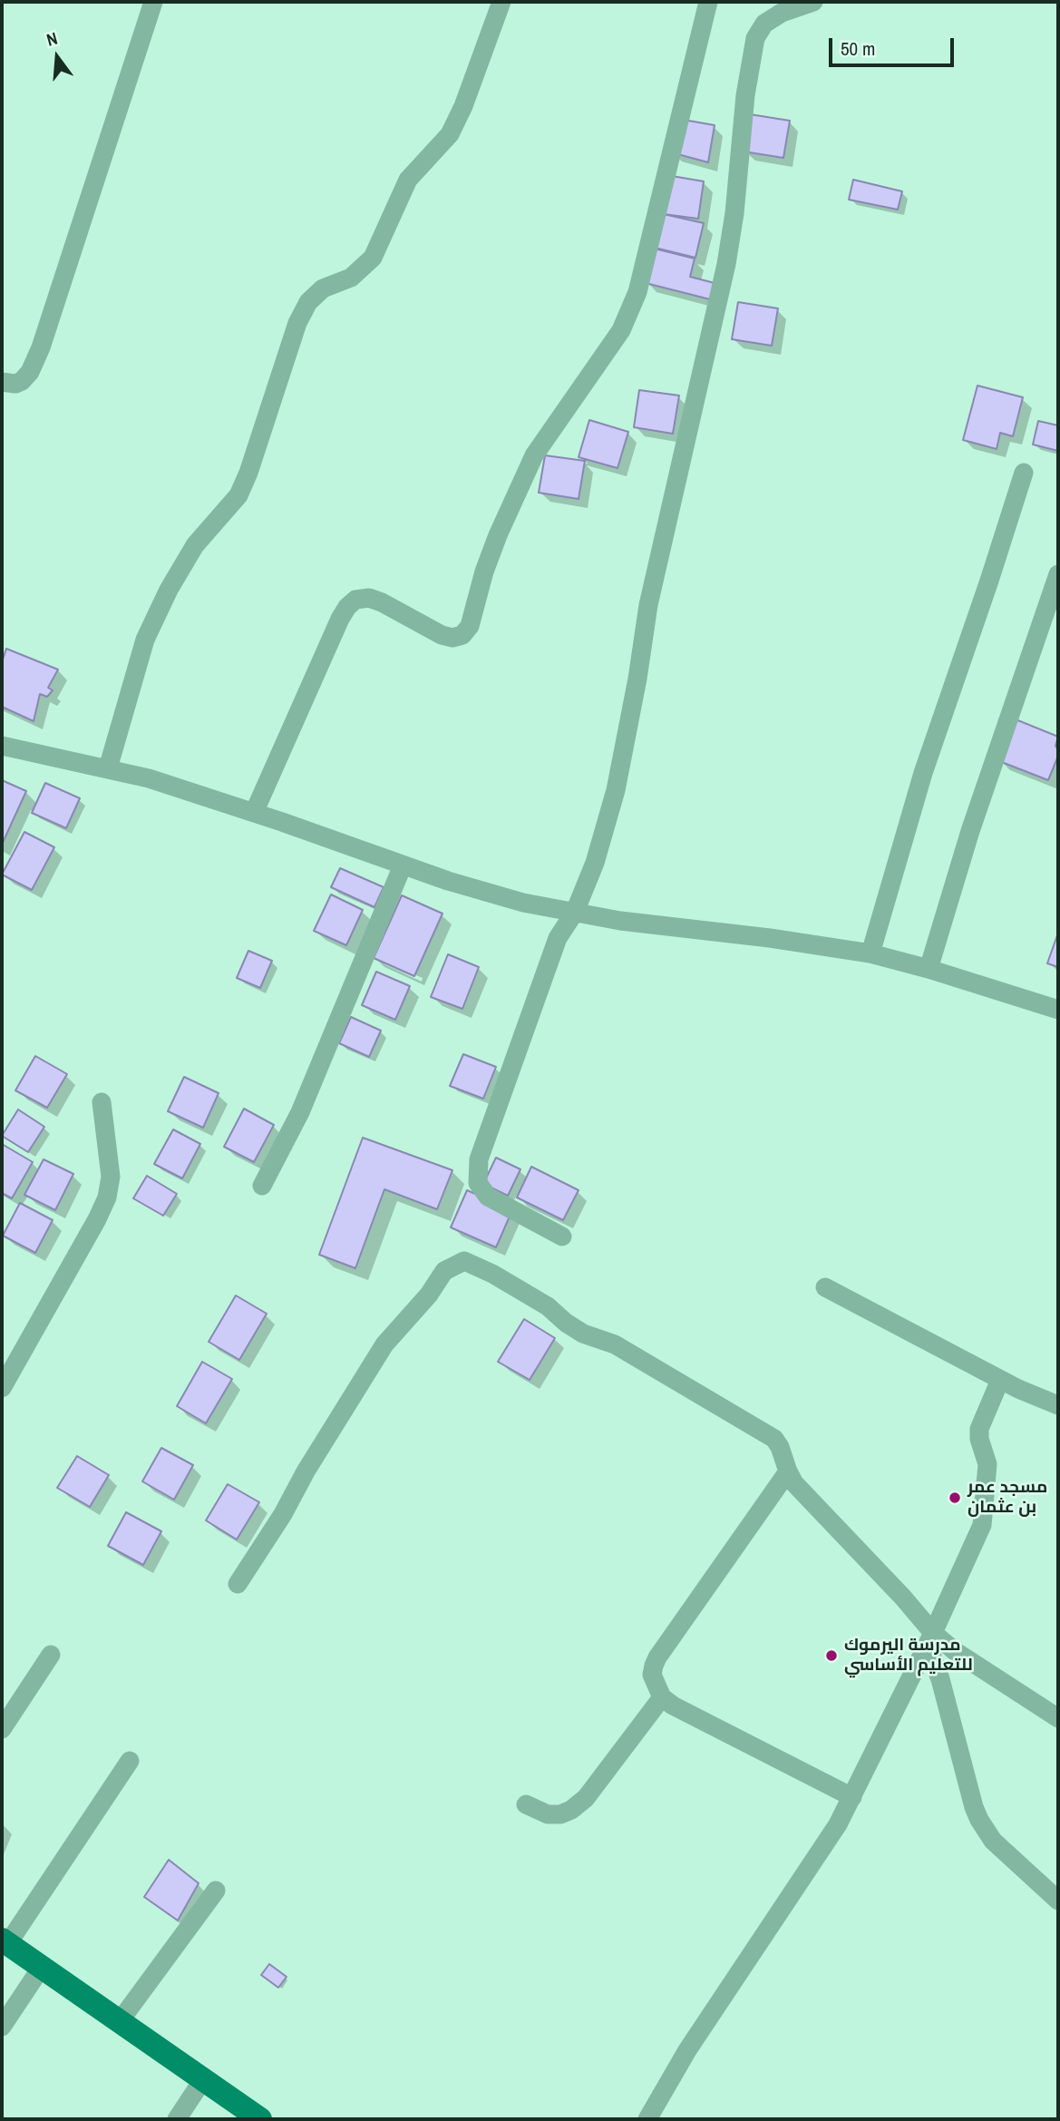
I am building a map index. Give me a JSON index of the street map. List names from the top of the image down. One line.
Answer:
{"places":["مسجد عمر بن عثمان","مدرسة اليرموك للتعليم الأساسي"],"scale_bar":"50 m","north":"top"}
